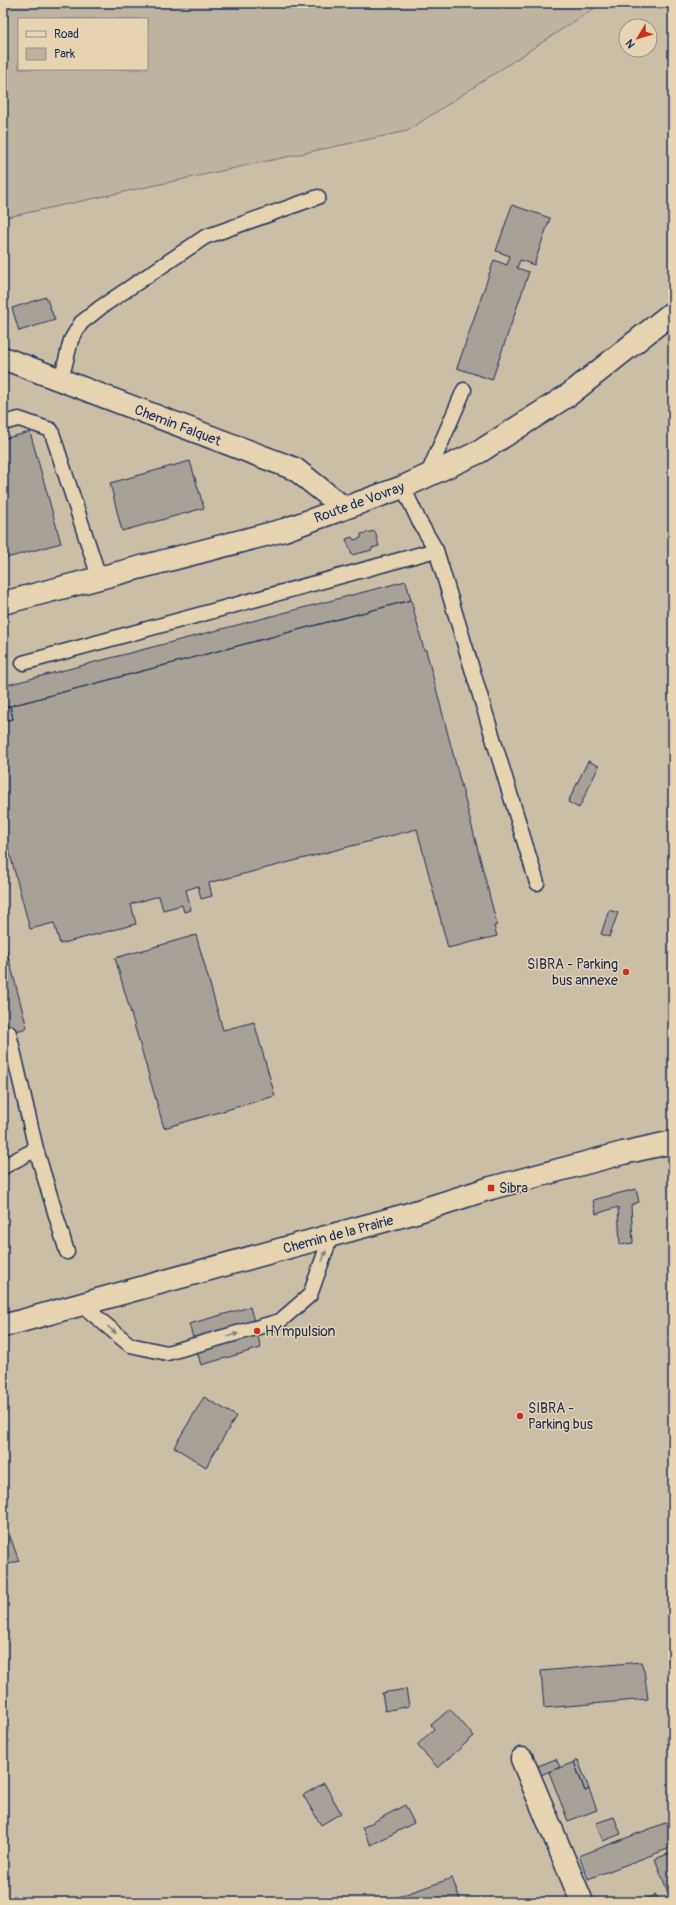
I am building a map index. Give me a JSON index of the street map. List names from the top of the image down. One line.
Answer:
{"streets":{"street":["Chemin Falquet","Route de Vovray","Chemin de la Prairie"]},"crossings":[["Chemin Falquet","Route de Vovray"]],"places":{"other":["SIBRA - Parking bus annexe","HYmpulsion","SIBRA - Parking bus"],"transit":["Sibra"]},"legend":["Road","Park"],"north":"bottom left"}
